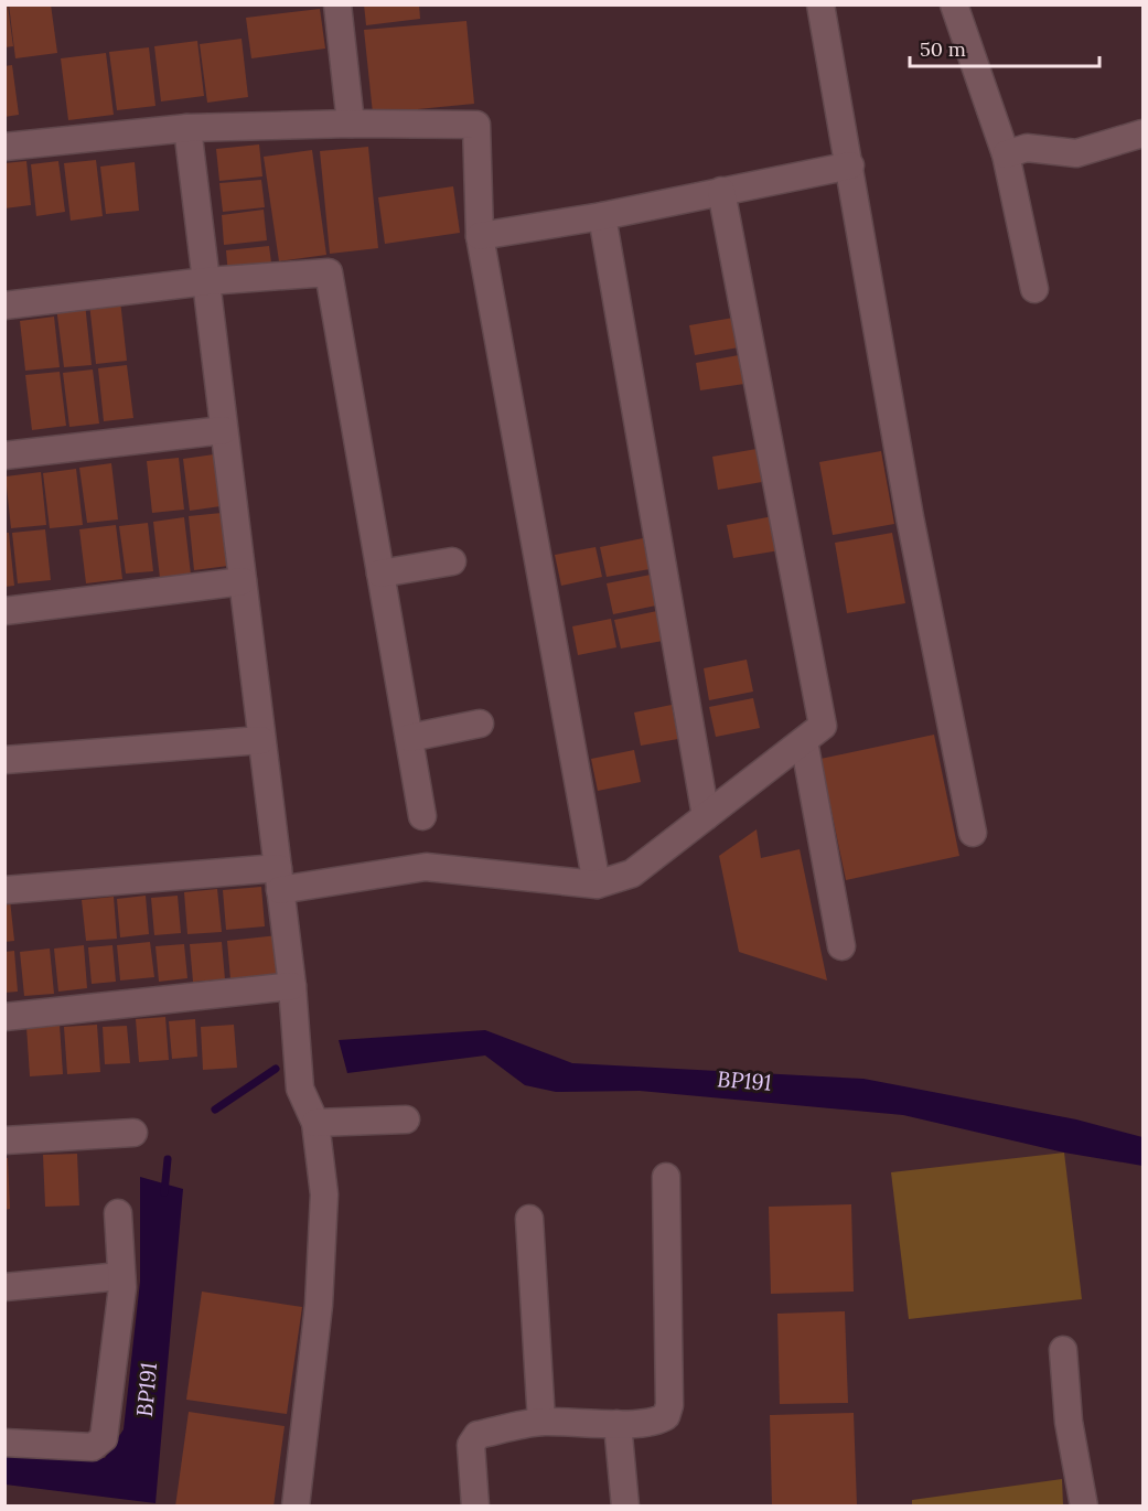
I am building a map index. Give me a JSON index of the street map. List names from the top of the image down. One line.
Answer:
{"water":["BP191"],"scale_bar":"50 m"}
